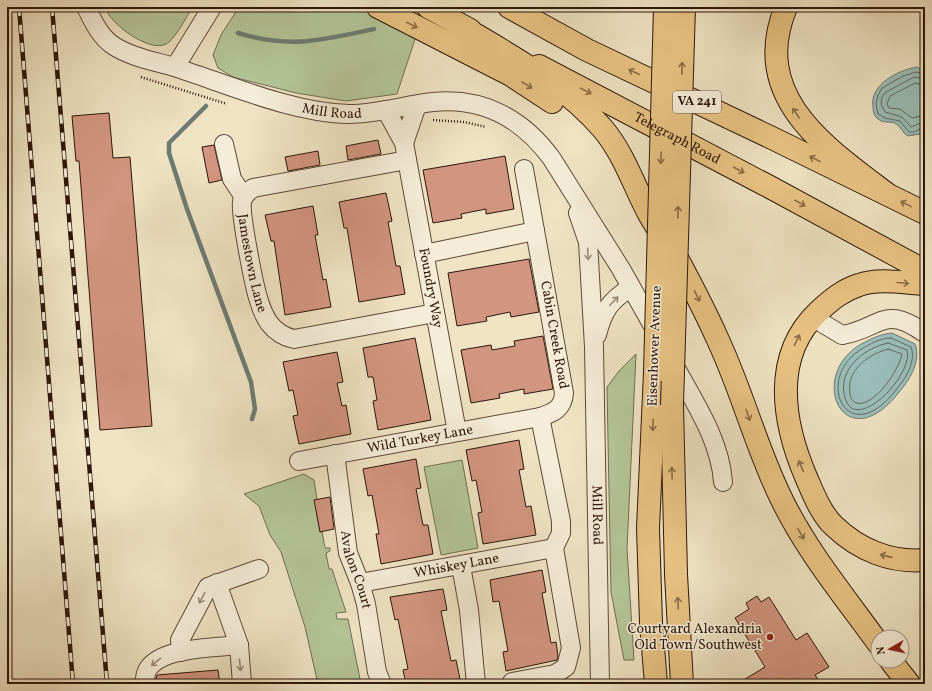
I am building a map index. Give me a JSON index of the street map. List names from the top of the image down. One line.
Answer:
{"streets":{"main road":["VA 241","Telegraph Road","Eisenhower Avenue"],"street":["Mill Road","Jamestown Lane","Foundry Way","Cabin Creek Road","Wild Turkey Lane","Whiskey Lane","Avalon Court"]},"crossings":[["Mill Road","Foundry Way"],["Jamestown Lane","Foundry Way"],["Foundry Way","Wild Turkey Lane"],["Cabin Creek Road","Wild Turkey Lane"],["Wild Turkey Lane","Avalon Court"],["Whiskey Lane","Avalon Court"]],"places":["Courtyard Alexandria Old Town/Southwest"],"north":"left"}
